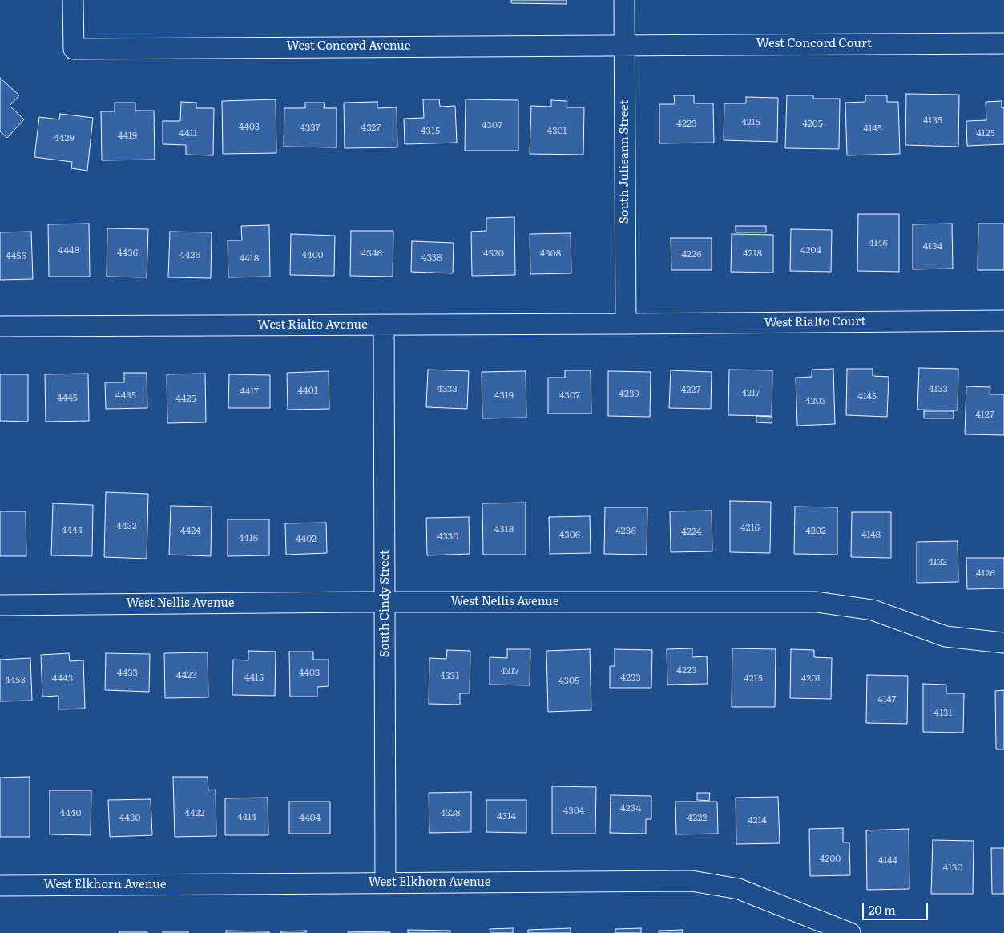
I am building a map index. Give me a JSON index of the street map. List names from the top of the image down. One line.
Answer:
{"streets":{"street":["West Concord Court","West Concord Avenue","South Julieann Street","West Rialto Court","West Rialto Avenue","West Nellis Avenue","South Cindy Street","West Elkhorn Avenue"]},"crossings":[["West Concord Court","West Concord Avenue"],["West Concord Court","South Julieann Street"],["West Concord Avenue","South Julieann Street"],["South Julieann Street","West Rialto Court"],["South Julieann Street","West Rialto Avenue"],["West Rialto Court","West Rialto Avenue"],["West Rialto Avenue","South Cindy Street"],["West Nellis Avenue","South Cindy Street"],["South Cindy Street","West Elkhorn Avenue"]],"house_numbers":["4135","4215","4223","4205","4307","4403","4337","4327","4145","4315","4301","4411","4125","4419","4429","4146","4134","4448","4204","4436","4346","4320","4308","4218","4226","4426","4400","4456","4338","4418","4333","4133","4227","4401","4417","4217","4239","4435","4319","4307","4145","4445","4425","4203","4127","4432","4216","4318","4444","4424","4236","4202","4224","4306","4148","4330","4416","4402","4132","4126","4223","4317","4433","4403","4423","4331","4415","4233","4443","4215","4201","4453","4305","4147","4131","4234","4304","4440","4422","4328","4314","4414","4430","4404","4222","4214","4200","4144","4130"],"scale_bar":"20 m"}
